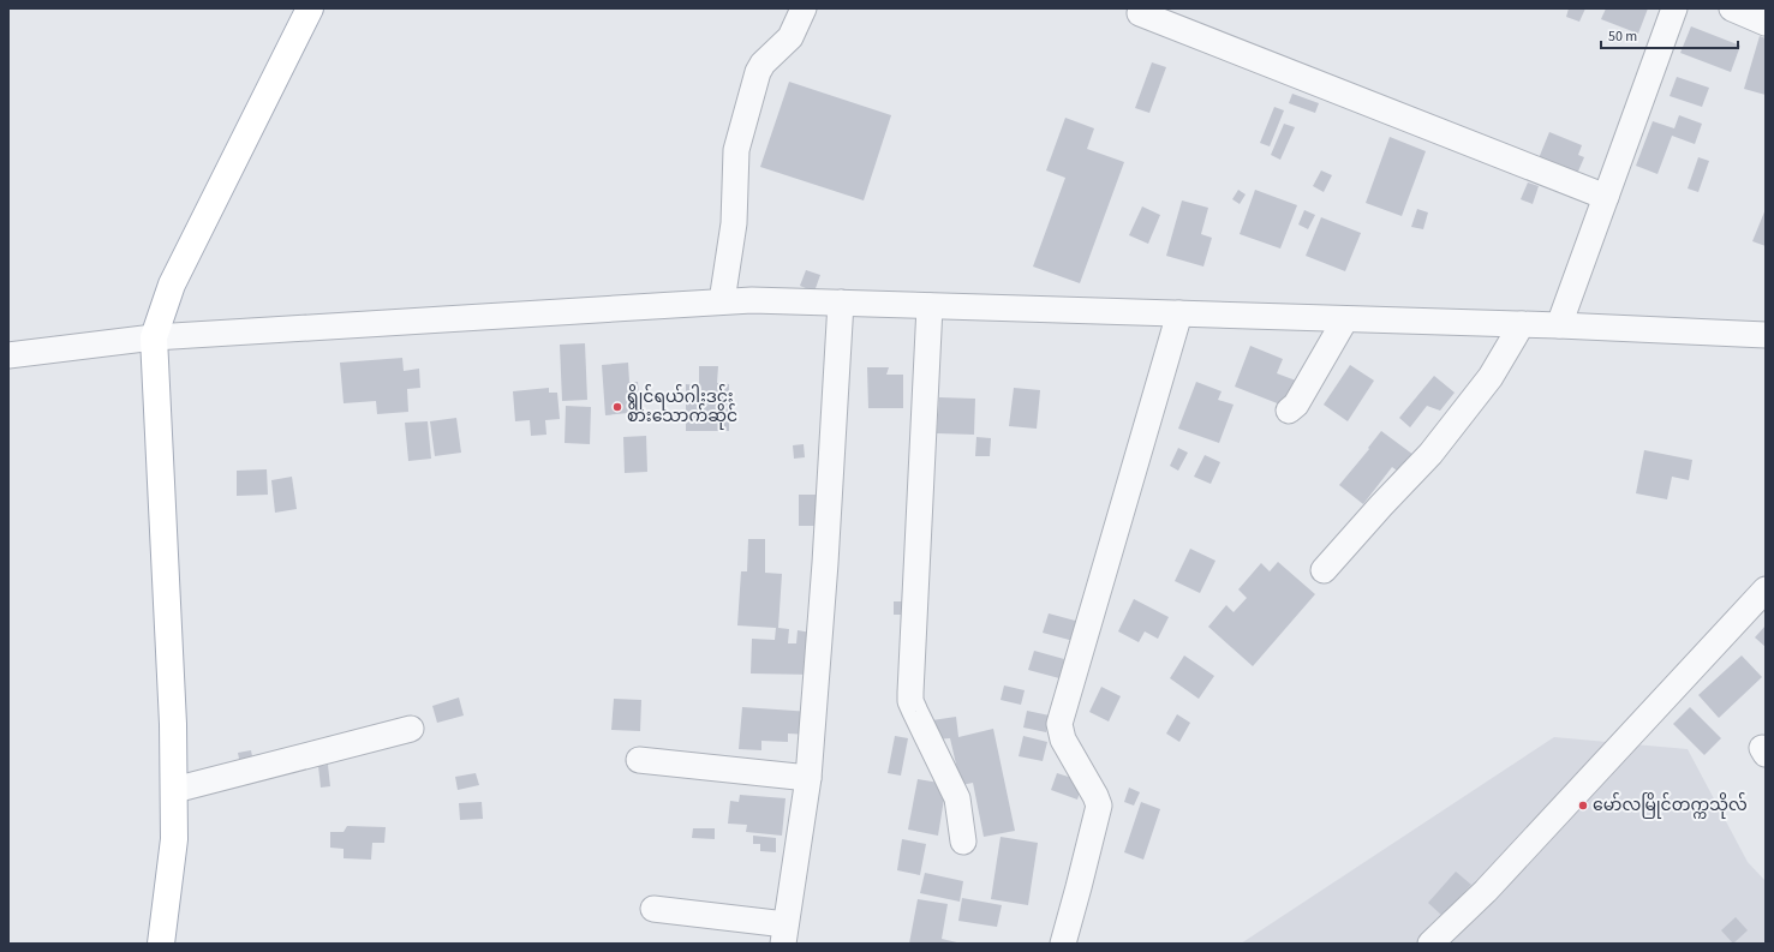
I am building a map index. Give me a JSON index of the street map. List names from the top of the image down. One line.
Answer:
{"places":["ရွိုင်ရယ်ဂါးဒင်း စားသောက်ဆိုင်","မော်လမြိုင်တက္ကသိုလ်"],"scale_bar":"50 m"}
